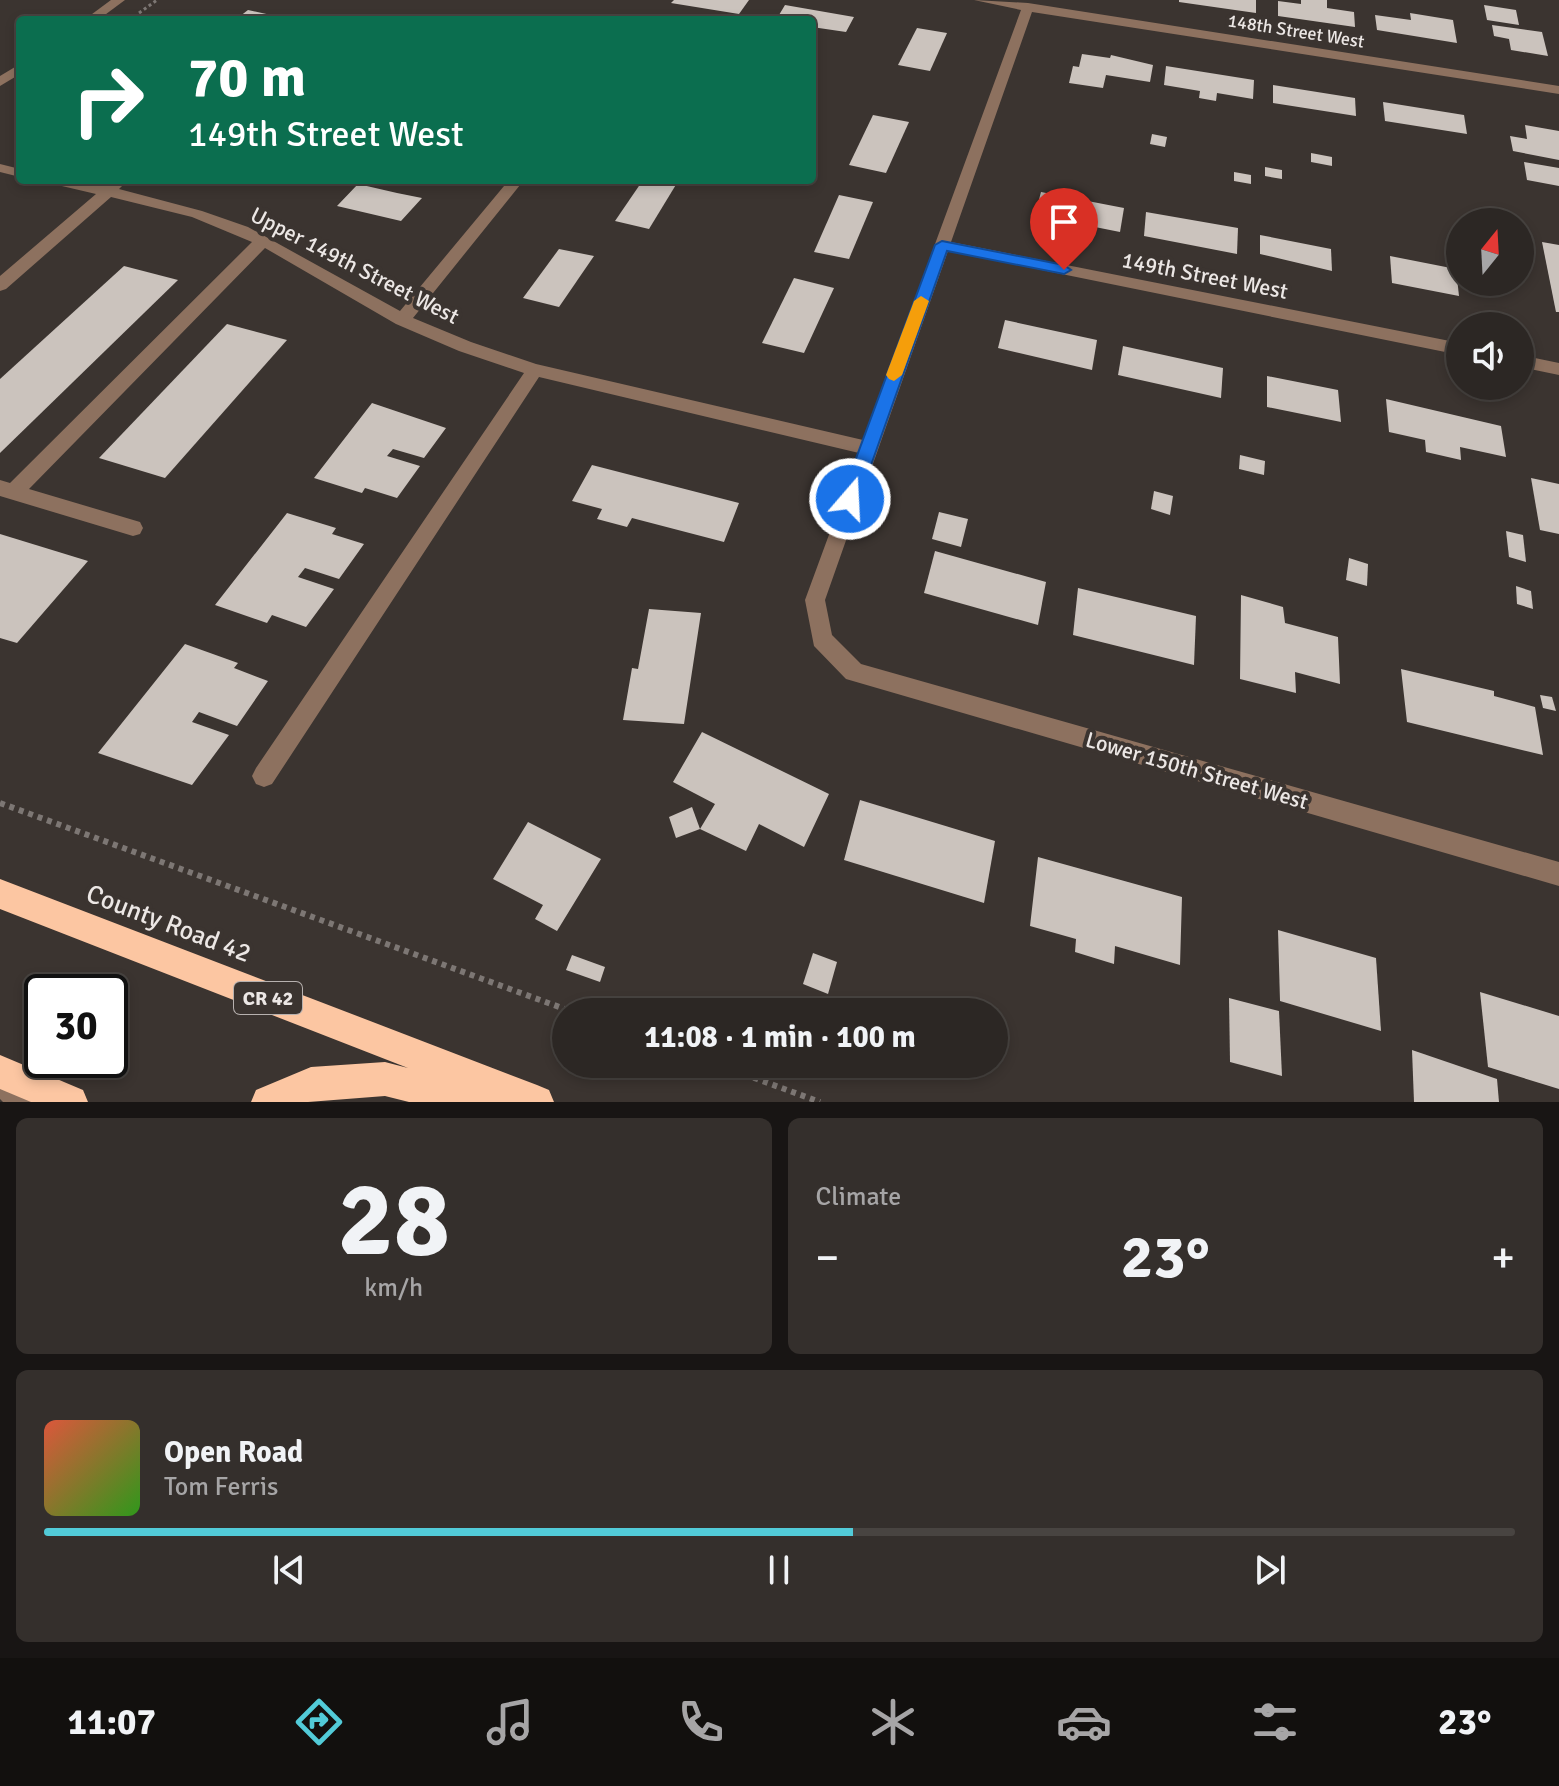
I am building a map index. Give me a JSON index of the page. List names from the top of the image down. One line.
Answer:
{"streets":{"highway":["County Road 42","CR 42"],"street":["148th Street West","Upper 149th Street West","149th Street West","Lower 150th Street West"]},"crossings":[["Upper 149th Street West","Lower 150th Street West"]],"north":"top","page":{"turn":["70 m","149th Street West"],"limit":"30","trip":"11:08 · 1 min · 100 m","tile":[["28","km/h"],"Climate"],"heat":["−","23°","+"],"song":["Open Road","Tom Ferris"],"tabs":["11:07","23°"]}}
